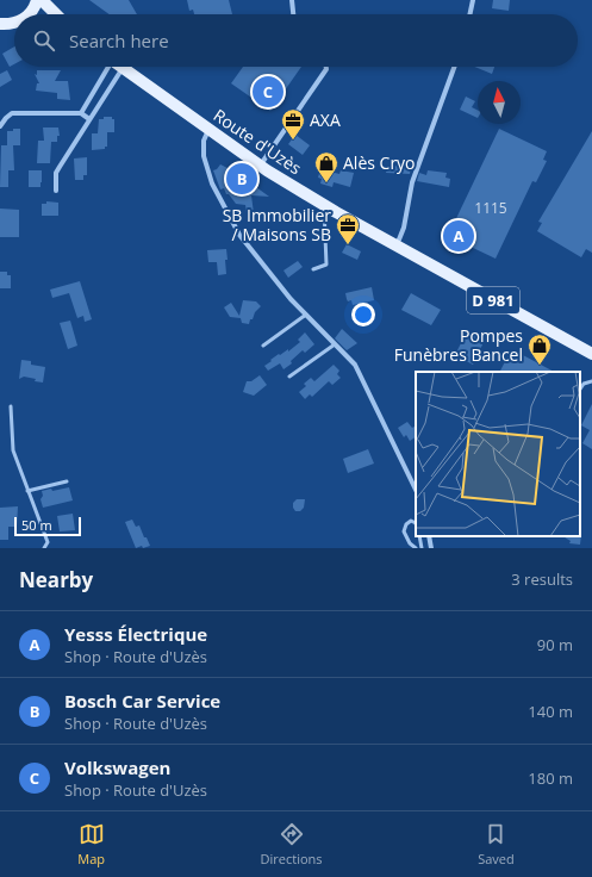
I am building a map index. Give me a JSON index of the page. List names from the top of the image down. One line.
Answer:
{"streets":{"main road":["Route d'Uzès","D 981"]},"places":{"office":["AXA","SB Immobilier / Maisons SB"],"shop":["Alès Cryo","Pompes Funèbres Bancel"]},"house_numbers":["1115"],"scale_bar":"50 m","north":"top","page":{"search":"Search here","pins":["C","B","A"],"scale":"50 m","heading":["Nearby","3 results"],"list":[{"mark":"A","name":"Yesss Électrique","note":"Shop · Route d'Uzès","value":"90 m"},{"mark":"B","name":"Bosch Car Service","note":"Shop · Route d'Uzès","value":"140 m"},{"mark":"C","name":"Volkswagen","note":"Shop · Route d'Uzès","value":"180 m"}],"nav":["Map","Directions","Saved"]}}
